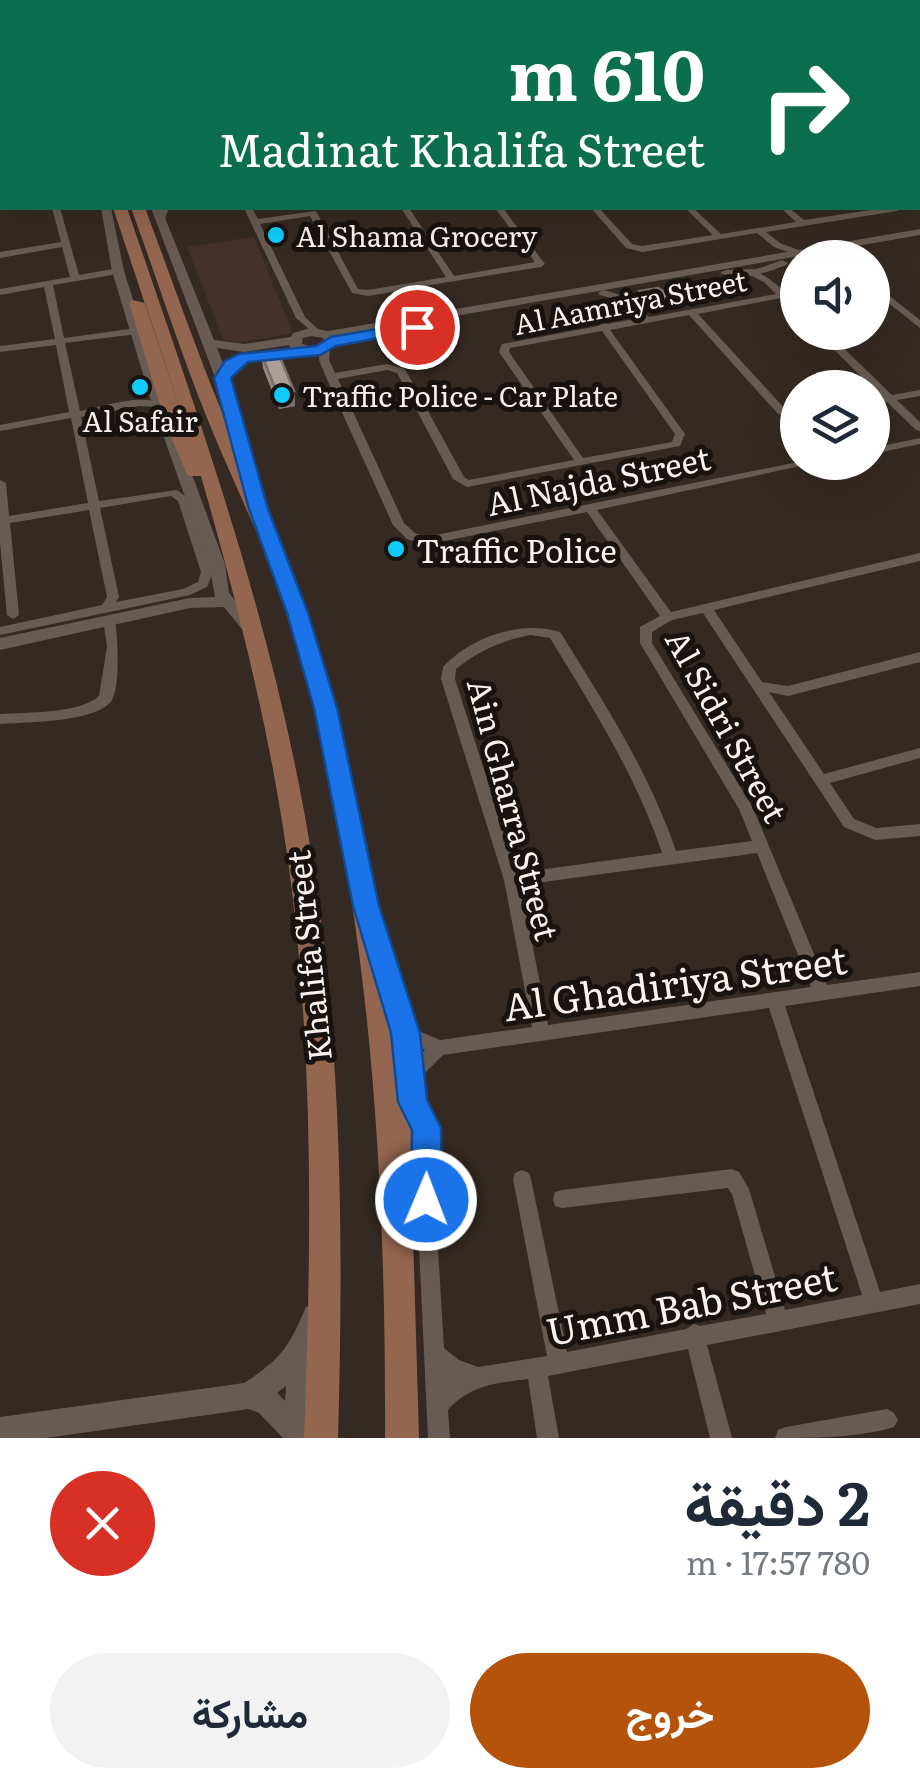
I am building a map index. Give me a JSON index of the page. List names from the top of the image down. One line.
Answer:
{"streets":{"main road":["Khalifa Street"],"street":["Al Aamriya Street","Al Najda Street","Al Sidri Street","Ain Gharra Street","Al Ghadiriya Street","Umm Bab Street"]},"crossings":[["Al Najda Street","Al Sidri Street"],["Al Sidri Street","Al Ghadiriya Street"],["Ain Gharra Street","Al Ghadiriya Street"]],"places":["Al Shama Grocery","Al Safair","Traffic Police - Car Plate","Traffic Police"],"page":{"turn":["610 m","Madinat Khalifa Street"],"heading":["2 دقيقة","780 m · 17:57"],"buttons":["خروج","مشاركة"]}}
